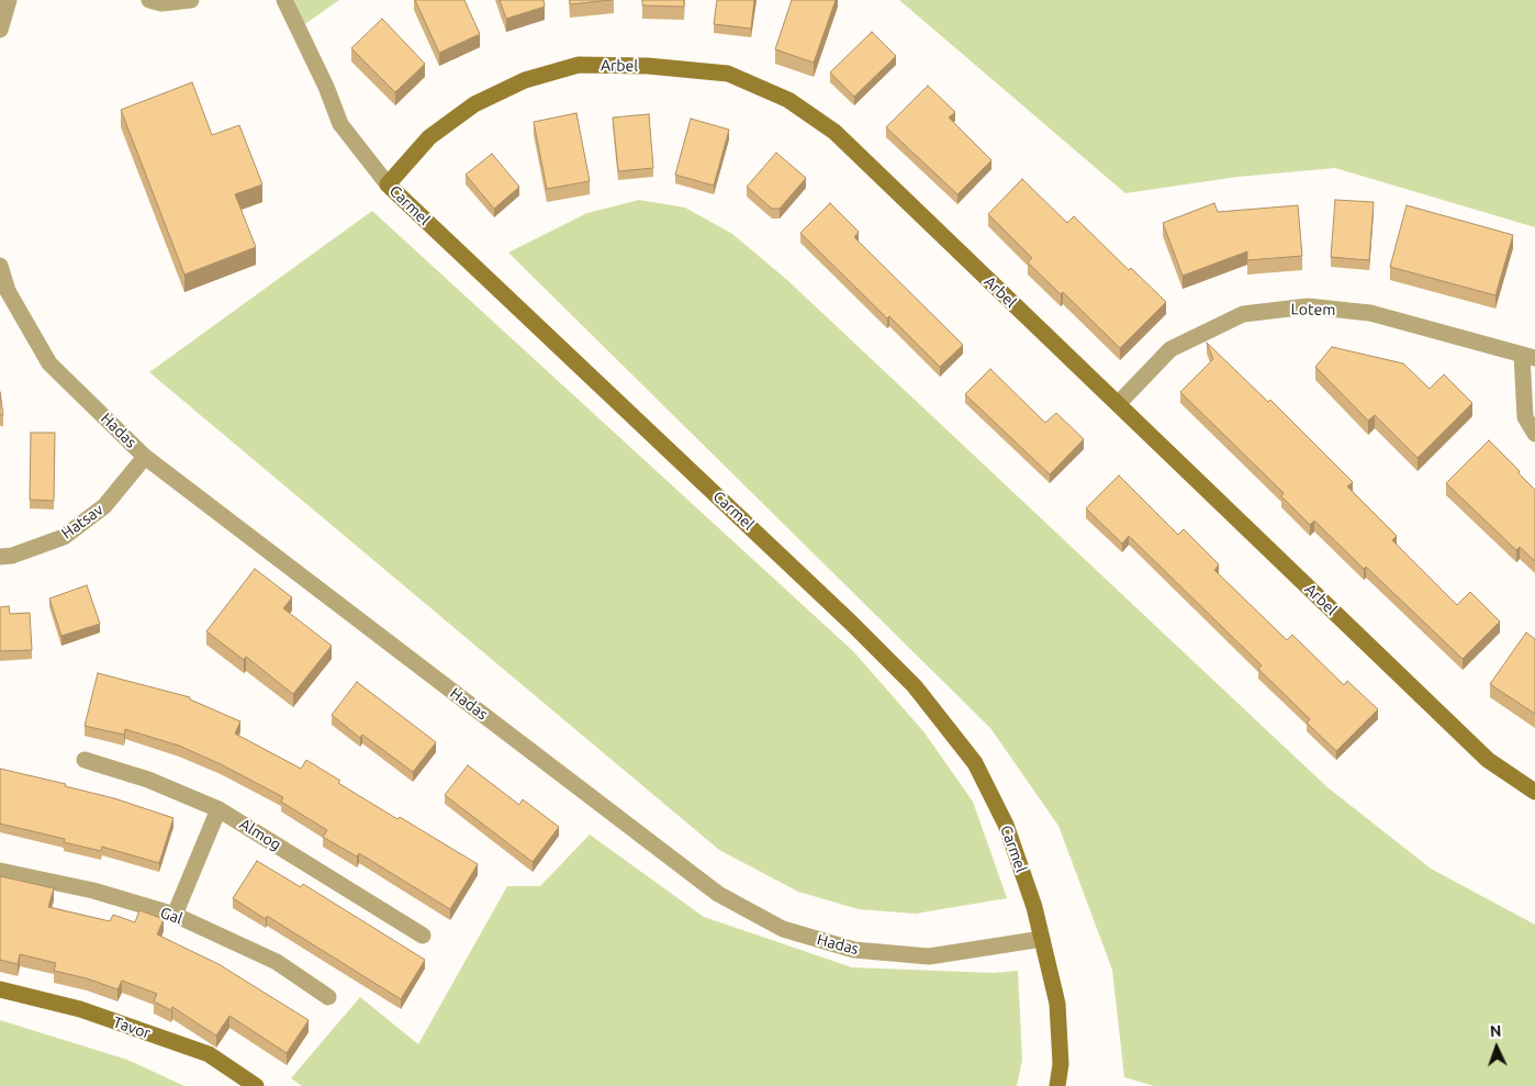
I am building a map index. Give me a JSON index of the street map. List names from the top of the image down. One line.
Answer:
{"streets":{"street":["Arbel","Carmel","Lotem","Hadas","Hatsav","Almog","Gal","Tavor"]},"crossings":[["Arbel","Carmel"],["Arbel","Lotem"],["Carmel","Hadas"],["Hadas","Hatsav"]],"north":"top"}
